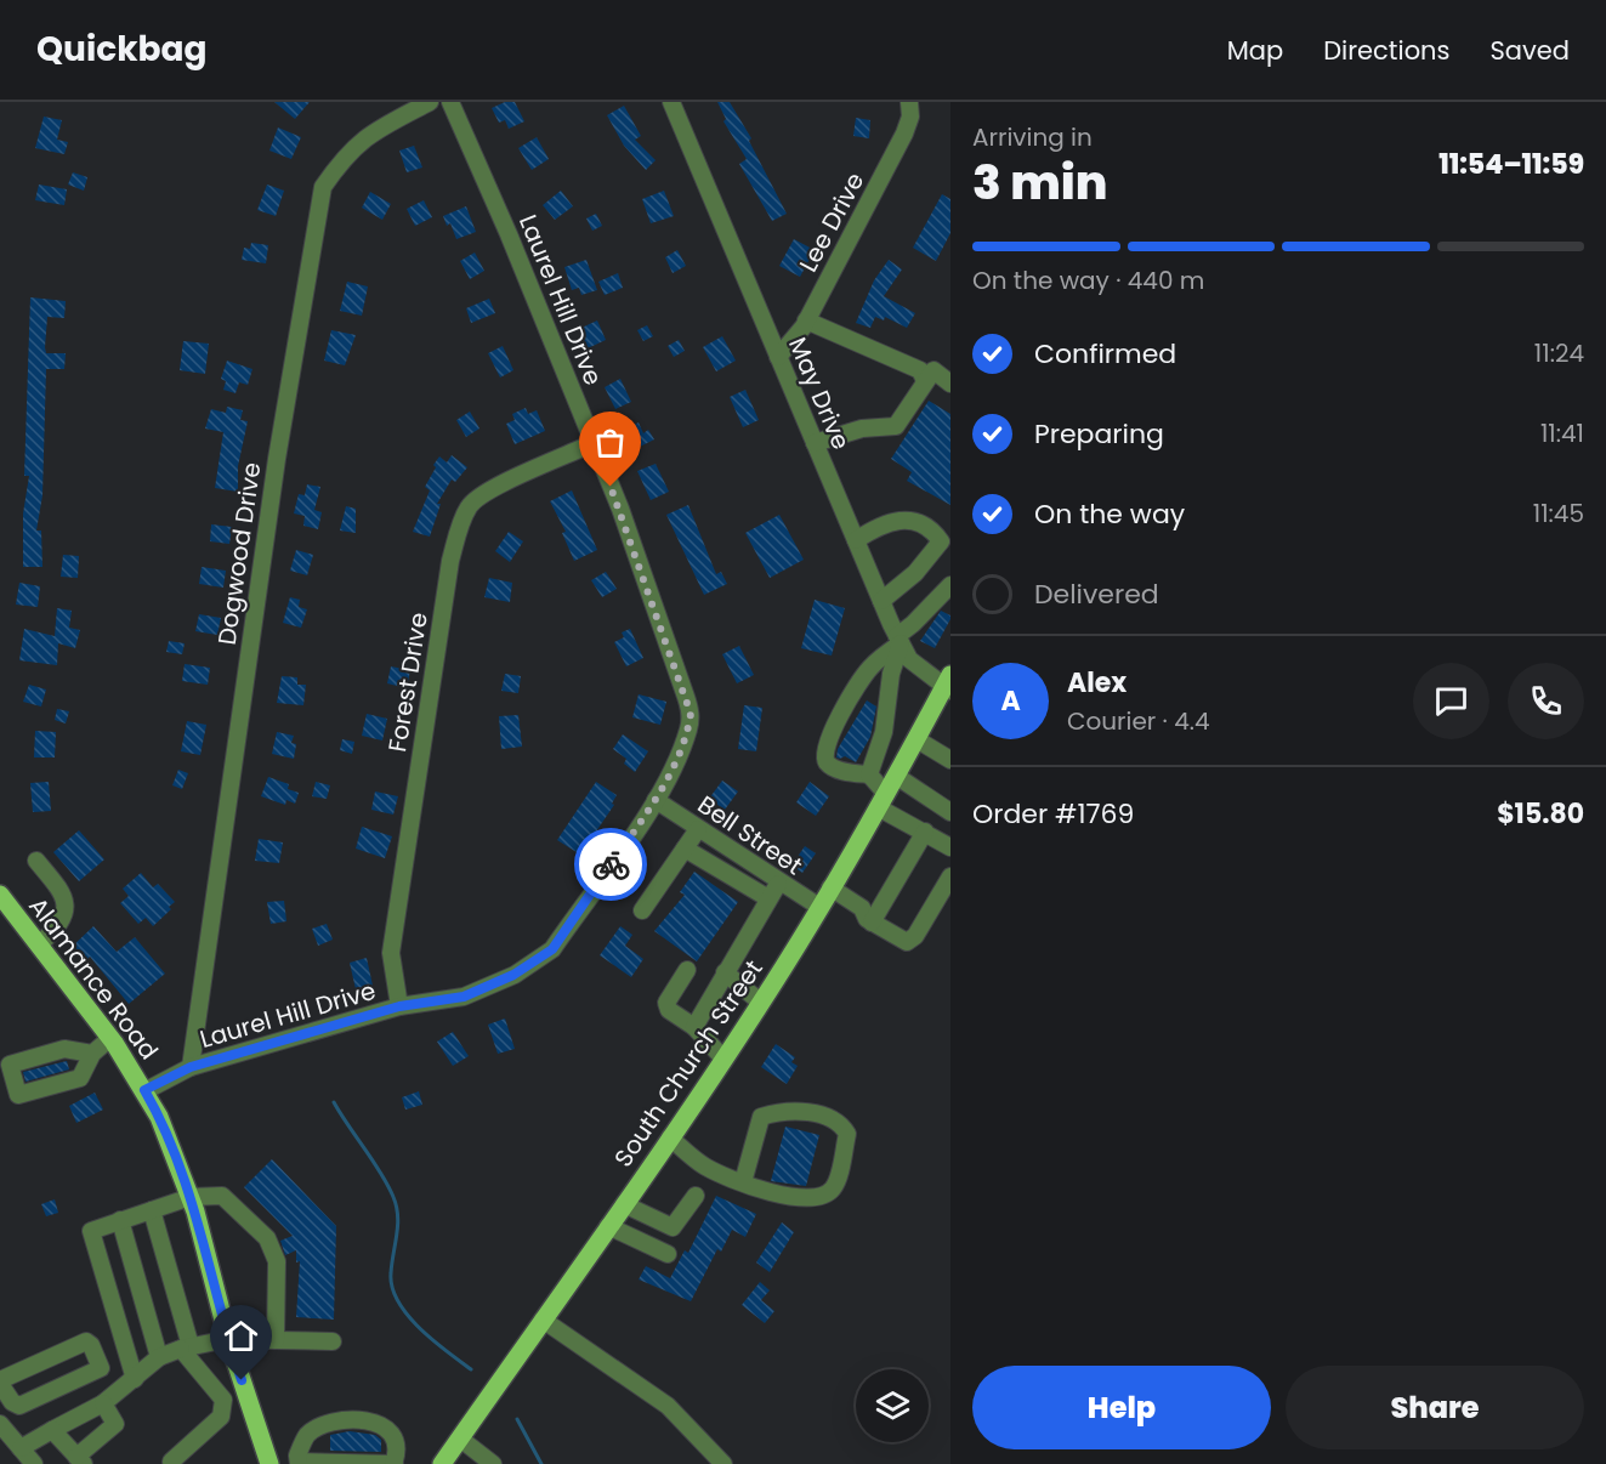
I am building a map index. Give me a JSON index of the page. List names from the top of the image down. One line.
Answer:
{"streets":{"main road":["Alamance Road","South Church Street"],"street":["Lee Drive","Laurel Hill Drive","May Drive","Dogwood Drive","Forest Drive","Bell Street"]},"crossings":[["Lee Drive","May Drive"],["Laurel Hill Drive","Dogwood Drive"],["Laurel Hill Drive","Forest Drive"],["Laurel Hill Drive","Bell Street"],["Laurel Hill Drive","Alamance Road"],["May Drive","South Church Street"],["Bell Street","South Church Street"]],"page":{"header":"Quickbag","nav":["Map","Directions","Saved"],"heading":["3 min","Arriving in","11:54–11:59"],"panel":["Alex","Courier · 4.4","Order #1769","$15.80"],"bar":"On the way · 440 m","list":[["Confirmed","11:24"],["Preparing","11:41"],["On the way","11:45"],"Delivered"],"round":"A","buttons":["Help","Share"]}}
